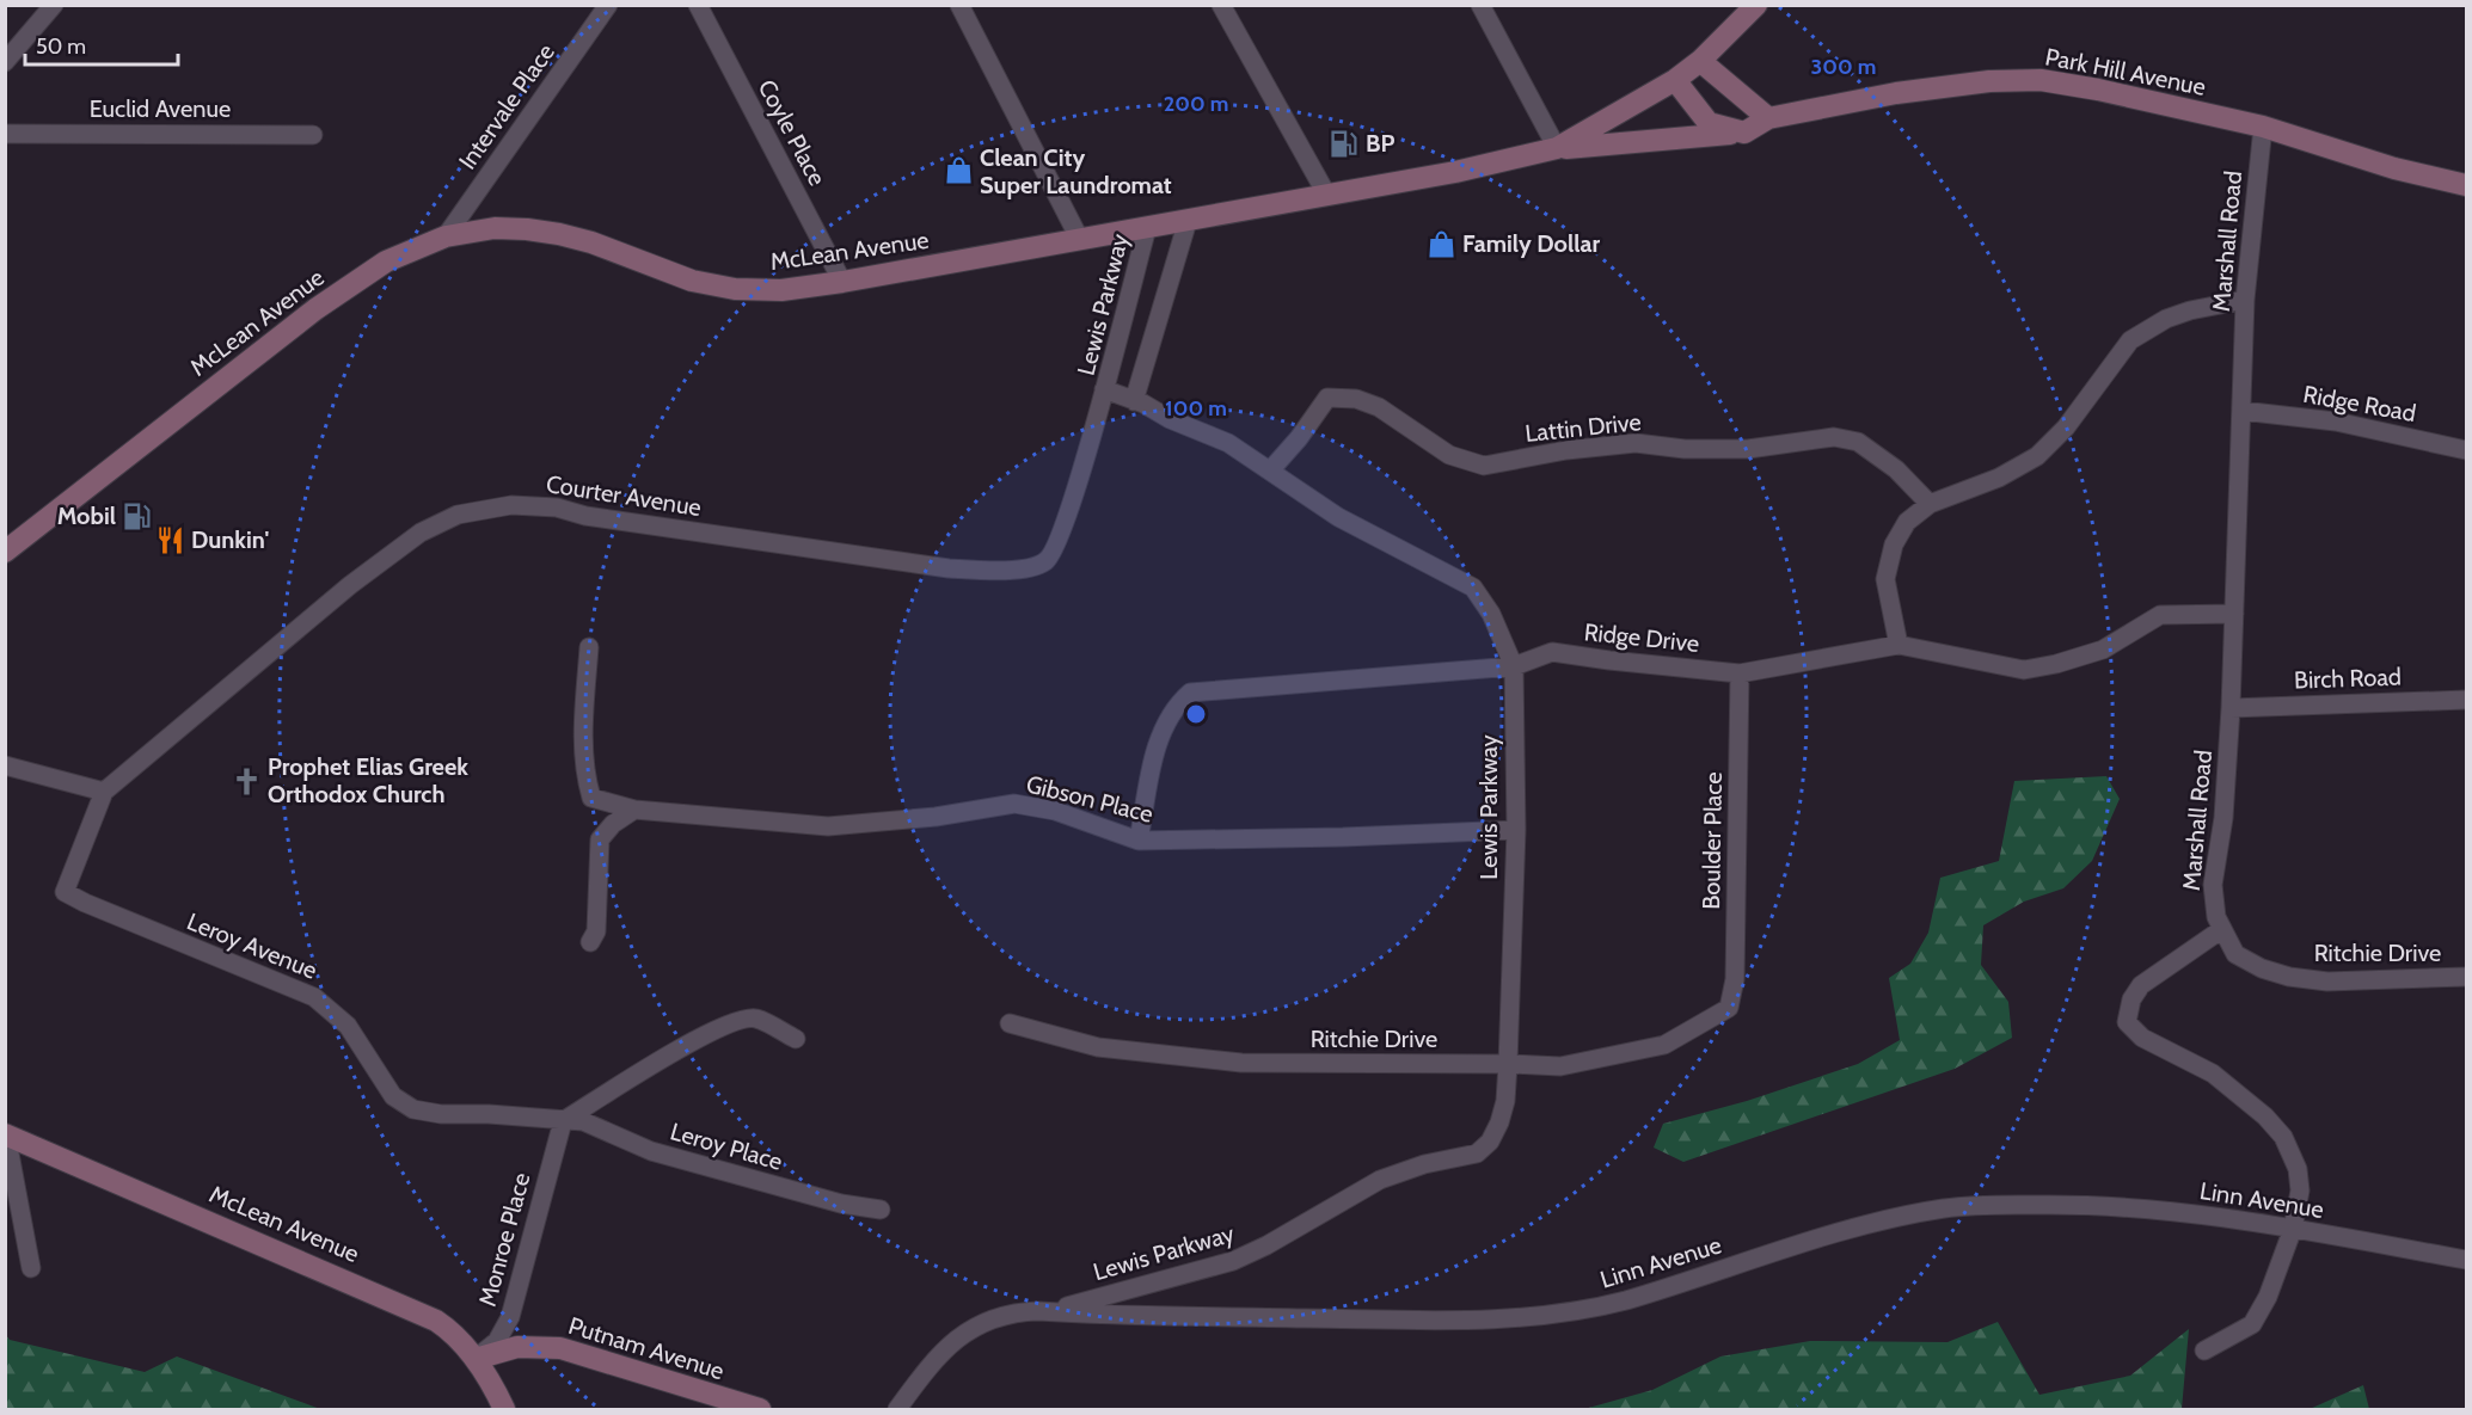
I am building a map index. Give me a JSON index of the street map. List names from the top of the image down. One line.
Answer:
{"streets":{"street":["Park Hill Avenue","Intervale Place","Euclid Avenue","Coyle Place","Marshall Road","McLean Avenue","Lewis Parkway","Ridge Road","Lattin Drive","Courter Avenue","Ridge Drive","Birch Road","Gibson Place","Boulder Place","Leroy Avenue","Ritchie Drive","Leroy Place","Linn Avenue","Monroe Place","Putnam Avenue"]},"crossings":[["Park Hill Avenue","Marshall Road"],["Intervale Place","McLean Avenue"],["Coyle Place","McLean Avenue"],["Marshall Road","Ridge Road"],["Marshall Road","Ridge Drive"],["Marshall Road","Birch Road"],["Marshall Road","Ritchie Drive"],["McLean Avenue","Lewis Parkway"],["McLean Avenue","Monroe Place"],["McLean Avenue","Putnam Avenue"],["Lewis Parkway","Lattin Drive"],["Lewis Parkway","Courter Avenue"],["Lewis Parkway","Ridge Drive"],["Lewis Parkway","Gibson Place"],["Lewis Parkway","Ritchie Drive"],["Lewis Parkway","Linn Avenue"],["Courter Avenue","Leroy Avenue"],["Ridge Drive","Gibson Place"],["Ridge Drive","Boulder Place"],["Boulder Place","Ritchie Drive"],["Leroy Avenue","Leroy Place"],["Leroy Avenue","Monroe Place"],["Leroy Place","Monroe Place"],["Monroe Place","Putnam Avenue"]],"places":{"fuel station":["BP","Mobil"],"shop":["Clean City Super Laundromat","Family Dollar"],"restaurant":["Dunkin'"],"church":["Prophet Elias Greek Orthodox Church"]},"scale_bar":"50 m","rings":["300 m","200 m","100 m"]}
